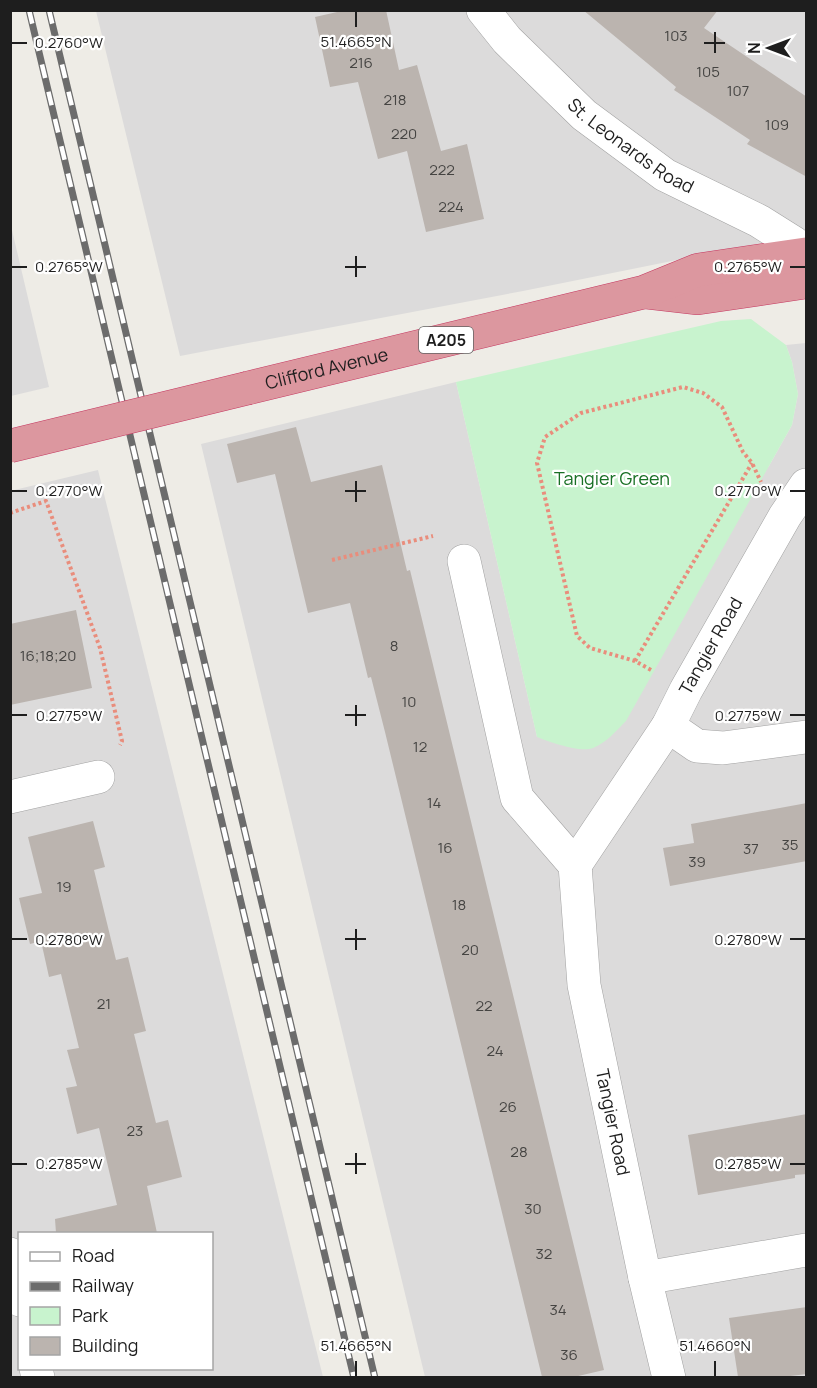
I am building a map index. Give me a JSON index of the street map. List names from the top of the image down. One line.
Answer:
{"streets":{"highway":["A205","Clifford Avenue"],"street":["St. Leonards Road","Tangier Road"]},"crossings":[["St. Leonards Road","Clifford Avenue"]],"parks":["Tangier Green"],"house_numbers":["103","216","105","107","218","109","220","222","224","8","16;18;20","10","12","14","35","16","37","39","19","18","20","21","22","24","26","23","28","30","32","34","36"],"legend":["Road","Railway","Park","Building"],"north":"left","coordinates":["51.4665°N","0.2760°W","0.2765°W","0.2770°W","0.2775°W","0.2780°W","0.2785°W","51.4660°N"]}
